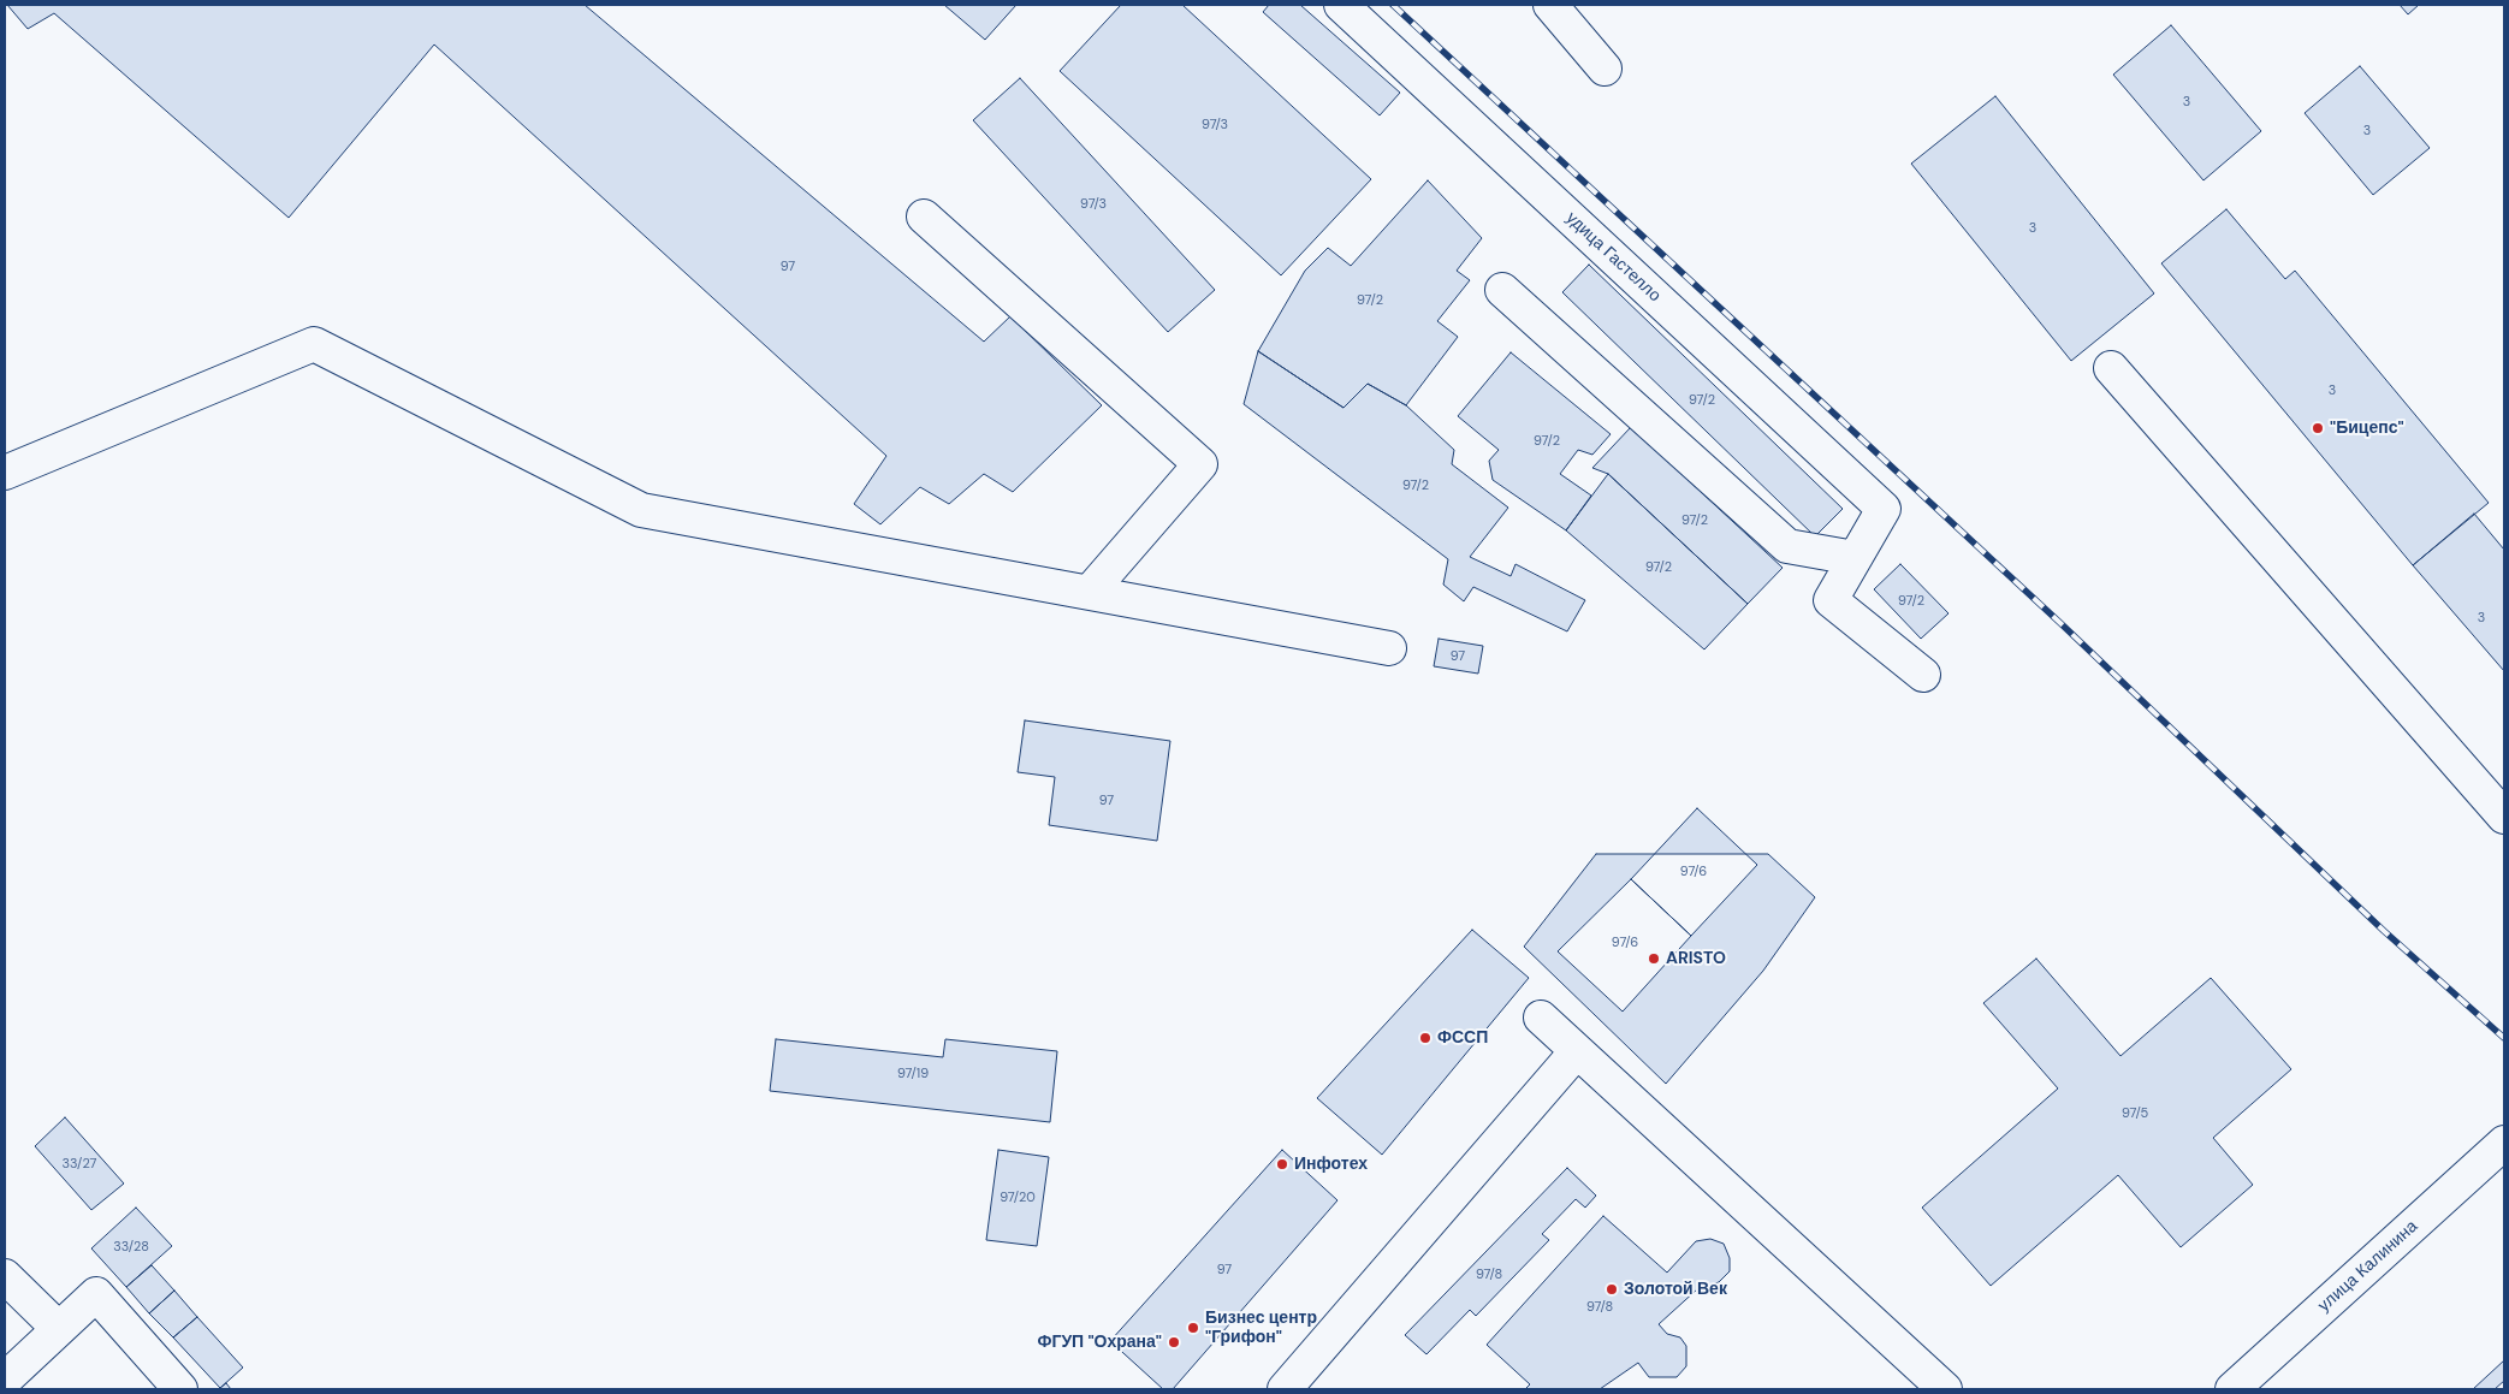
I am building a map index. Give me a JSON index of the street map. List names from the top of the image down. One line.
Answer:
{"streets":{"street":["удица Гастелло","улица Калинина"]},"places":["\"Бицепс\"","ARISTO","ФССП","Инфотех","Золотой Век","Бизнес центр \"Грифон\"","ФГУП \"Охрана\""],"house_numbers":["3","97/3","3","97/3","3","97","97/2","3","97/2","97/2","97/2","97/2","97/2","97/2","3","97","97","97/6","97/6","97/19","97/5","33/27","97/20","33/28","97","97/8","97/8"]}
